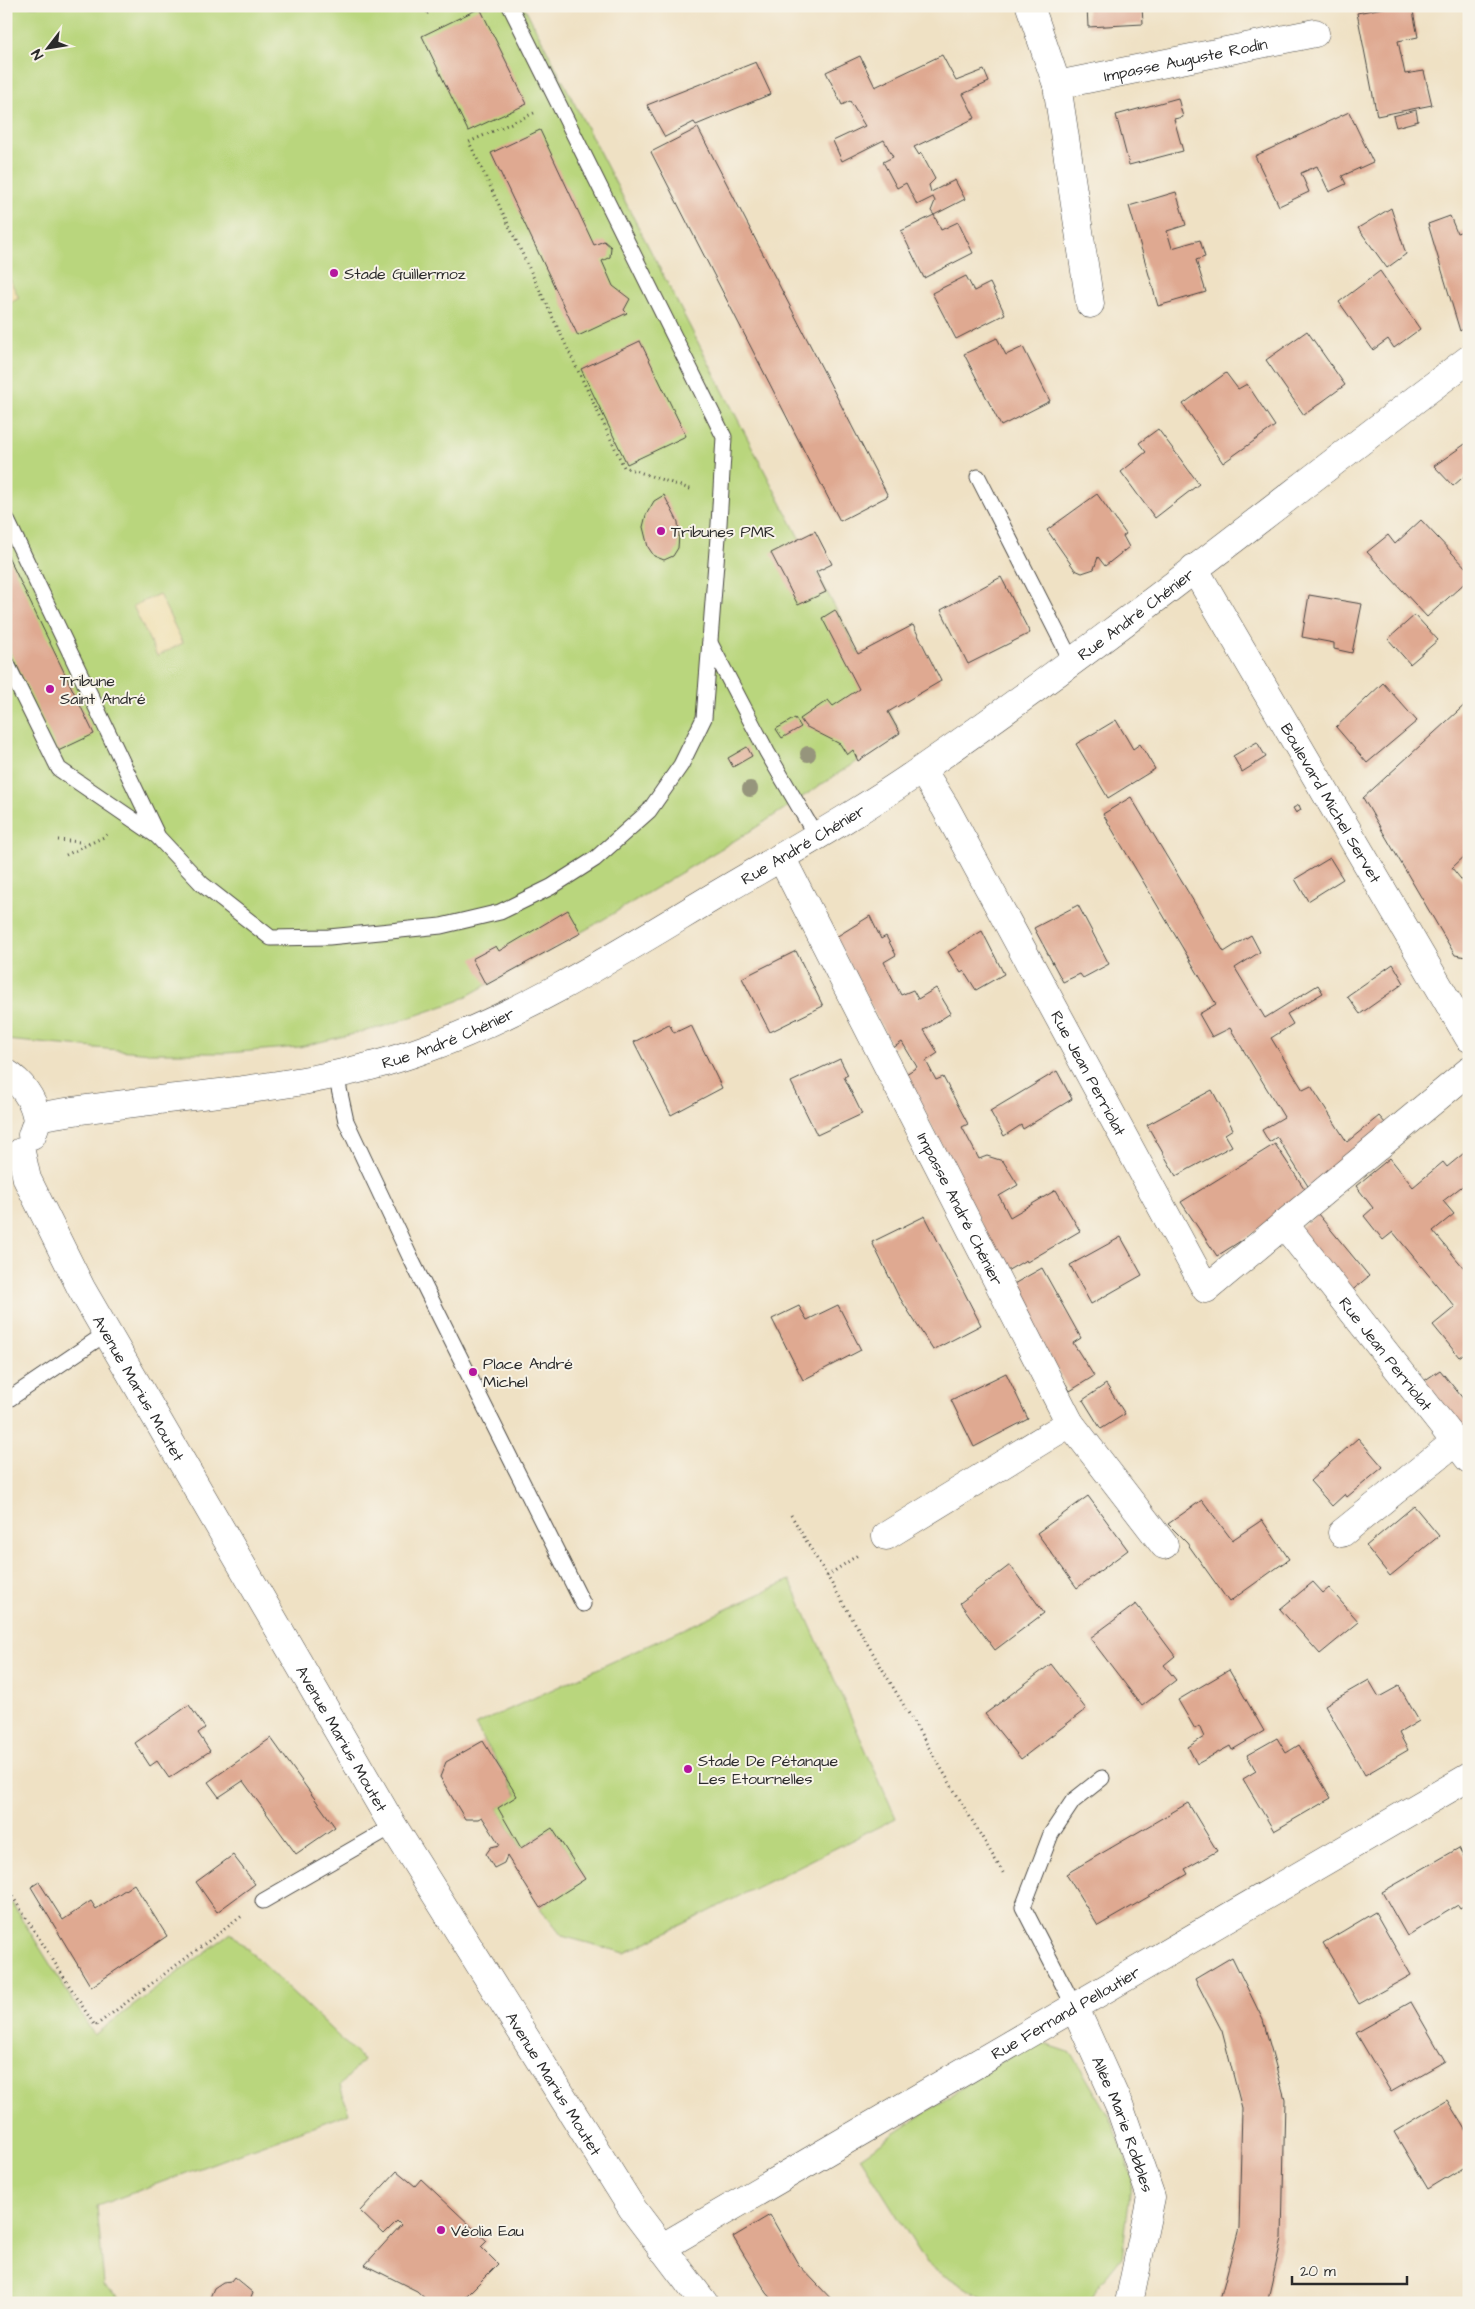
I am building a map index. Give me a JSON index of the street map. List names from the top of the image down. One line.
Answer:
{"streets":{"street":["Impasse Auguste Rodin","Rue André Chénier","Boulevard Michel Servet","Rue Jean Perriolat","Impasse André Chénier","Avenue Marius Moutet","Rue Fernand Pelloutier","Allée Marie Robbles"]},"crossings":[["Rue André Chénier","Boulevard Michel Servet"],["Rue André Chénier","Rue Jean Perriolat"],["Rue André Chénier","Impasse André Chénier"],["Avenue Marius Moutet","Rue Fernand Pelloutier"],["Rue Fernand Pelloutier","Allée Marie Robbles"]],"places":["Stade Guillermoz","Tribunes PMR","Tribune Saint André","Place André Michel","Stade De Pétanque Les Etournelles","Véolia Eau"],"scale_bar":"20 m","north":"bottom left"}
